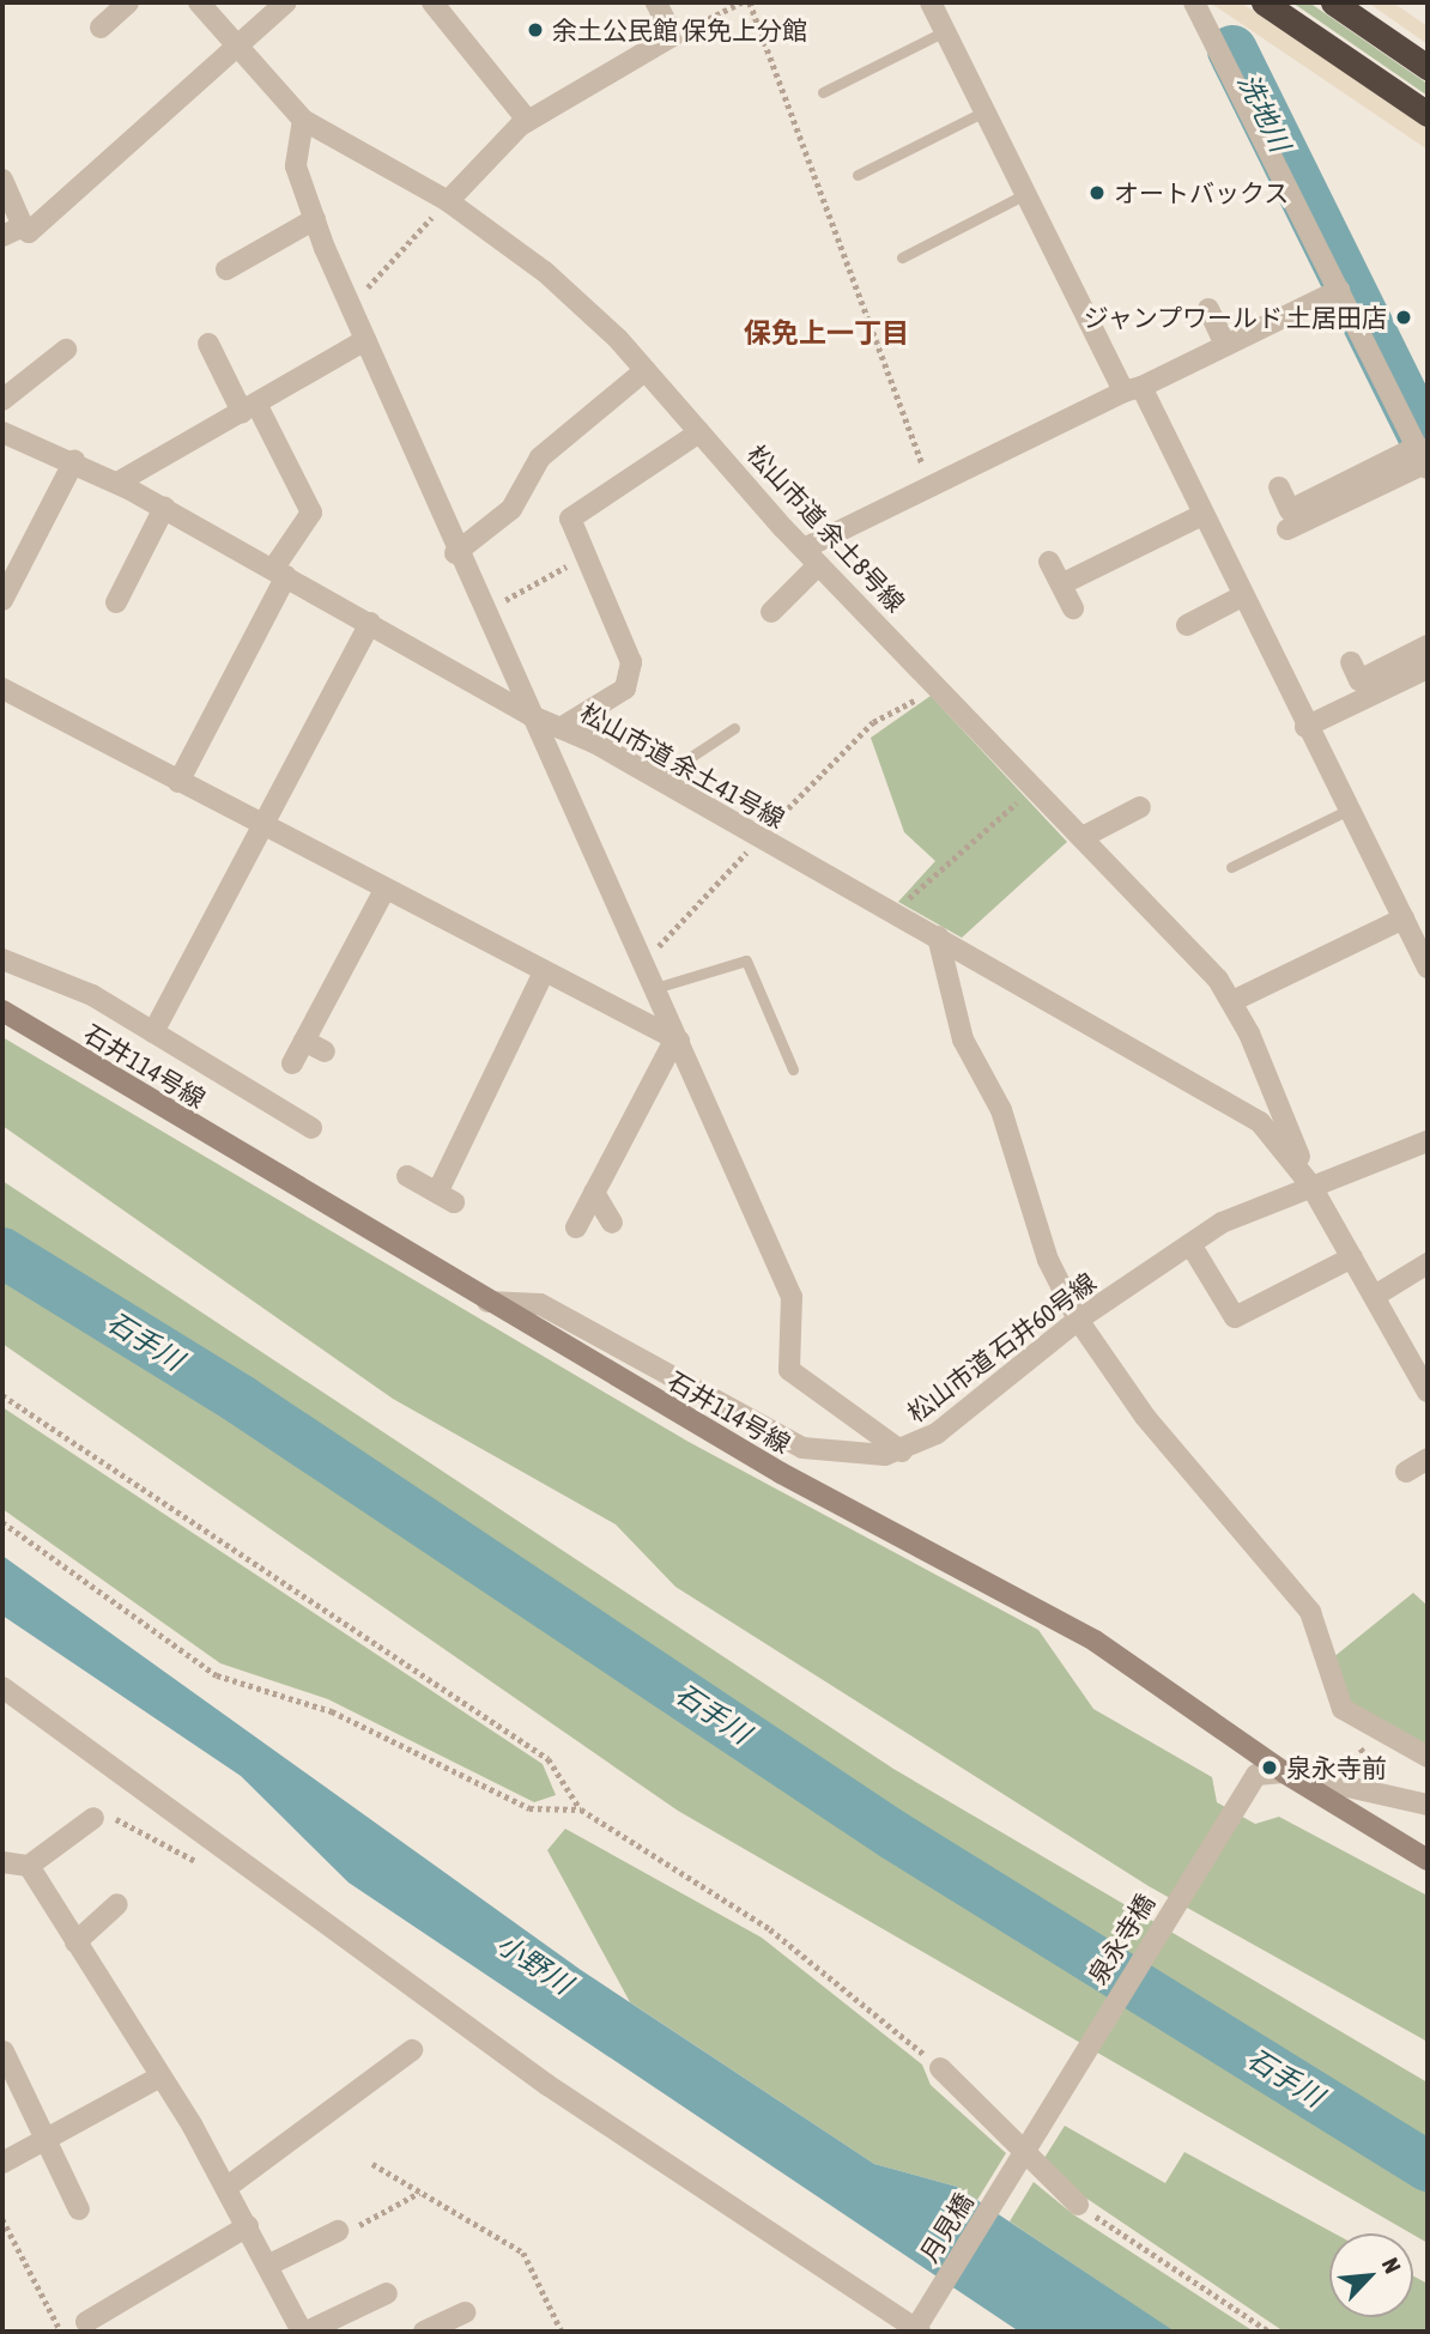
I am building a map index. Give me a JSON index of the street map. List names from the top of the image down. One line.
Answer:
{"streets":{"street":["松山市道 余土8号線","松山市道 余土41号線","石井114号線","松山市道 石井60号線","泉永寺橋","月見橋"]},"crossings":[["松山市道 余土8号線","松山市道 余土41号線"],["松山市道 余土8号線","松山市道 石井60号線"],["松山市道 余土41号線","松山市道 石井60号線"],["石井114号線","松山市道 石井60号線"],["石井114号線","泉永寺橋"],["泉永寺橋","月見橋"]],"districts":["保免上一丁目"],"water":["洗地川","石手川","小野川"],"places":["余土公民館 保免上分館","オートバックス","ジャンプワールド 土居田店","泉永寺前"],"north":"top right"}
